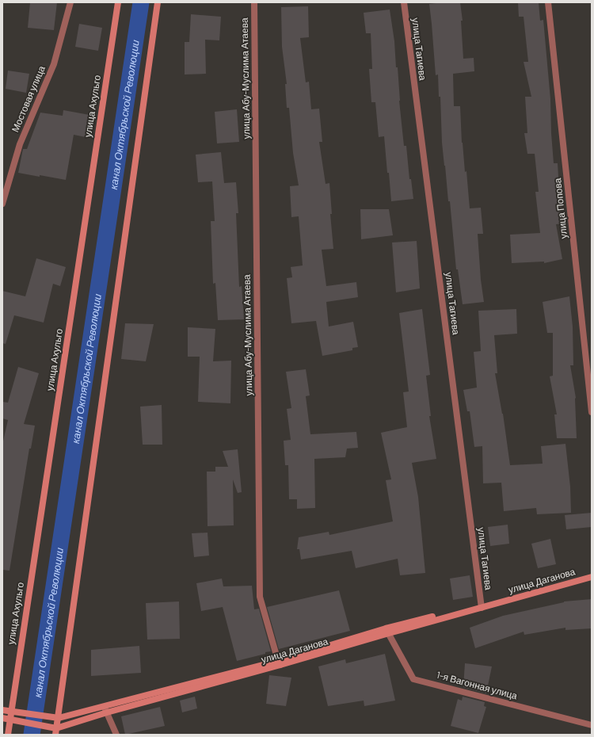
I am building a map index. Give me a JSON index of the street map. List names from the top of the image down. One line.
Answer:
{"streets":{"main road":["улица Ахульго","улица Даганова"],"street":["улица Тагиева","улица Абу-Муслима Атаева","Мостовая улица","улица Попова","1-я Вагонная улица"]},"crossings":[["улица Тагиева","улица Даганова"],["улица Абу-Муслима Атаева","улица Даганова"],["улица Ахульго","улица Даганова"],["улица Даганова","1-я Вагонная улица"]],"water":["канал Октябрьской Революции"]}
